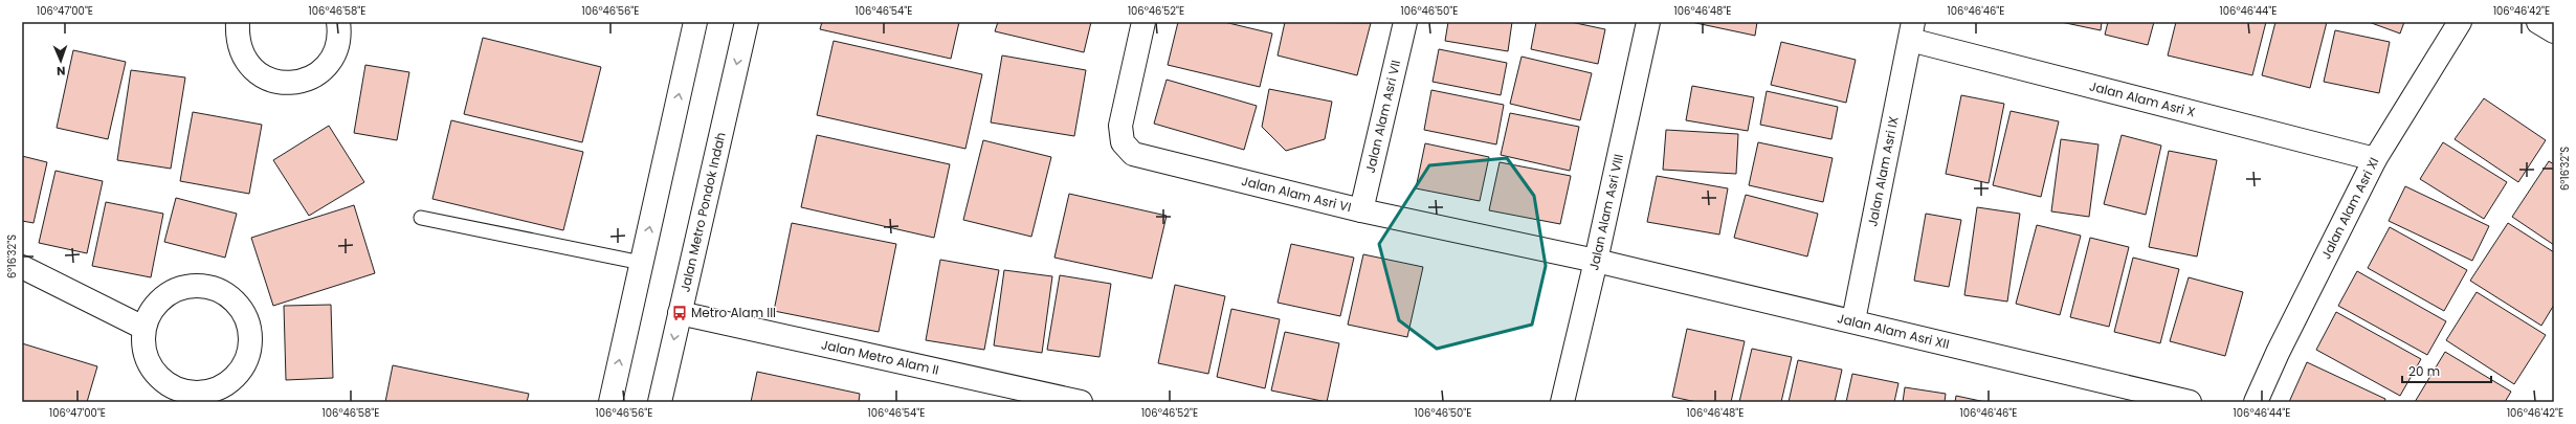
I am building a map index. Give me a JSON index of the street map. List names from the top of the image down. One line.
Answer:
{"streets":{"main road":["Jalan Alam Asri X","Jalan Alam Asri VII","Jalan Alam Asri IX","Jalan Alam Asri VI","Jalan Alam Asri XI","Jalan Metro Pondok Indah","Jalan Alam Asri VIII","Jalan Alam Asri XII","Jalan Metro Alam II"]},"crossings":[["Jalan Alam Asri X","Jalan Alam Asri IX"],["Jalan Alam Asri X","Jalan Alam Asri XI"],["Jalan Alam Asri VII","Jalan Alam Asri VI"],["Jalan Alam Asri IX","Jalan Alam Asri XII"],["Jalan Alam Asri VI","Jalan Alam Asri VIII"],["Jalan Alam Asri VI","Jalan Alam Asri XII"],["Jalan Metro Pondok Indah","Jalan Metro Alam II"],["Jalan Alam Asri VIII","Jalan Alam Asri XII"]],"places":{"bus stop":["Metro Alam III"]},"scale_bar":"20 m","north":"bottom","coordinates":["106°47'00\"E","106°46'58\"E","106°46'56\"E","106°46'54\"E","106°46'52\"E","106°46'50\"E","106°46'48\"E","106°46'46\"E","106°46'44\"E","106°46'42\"E","6°16'32\"S"]}
